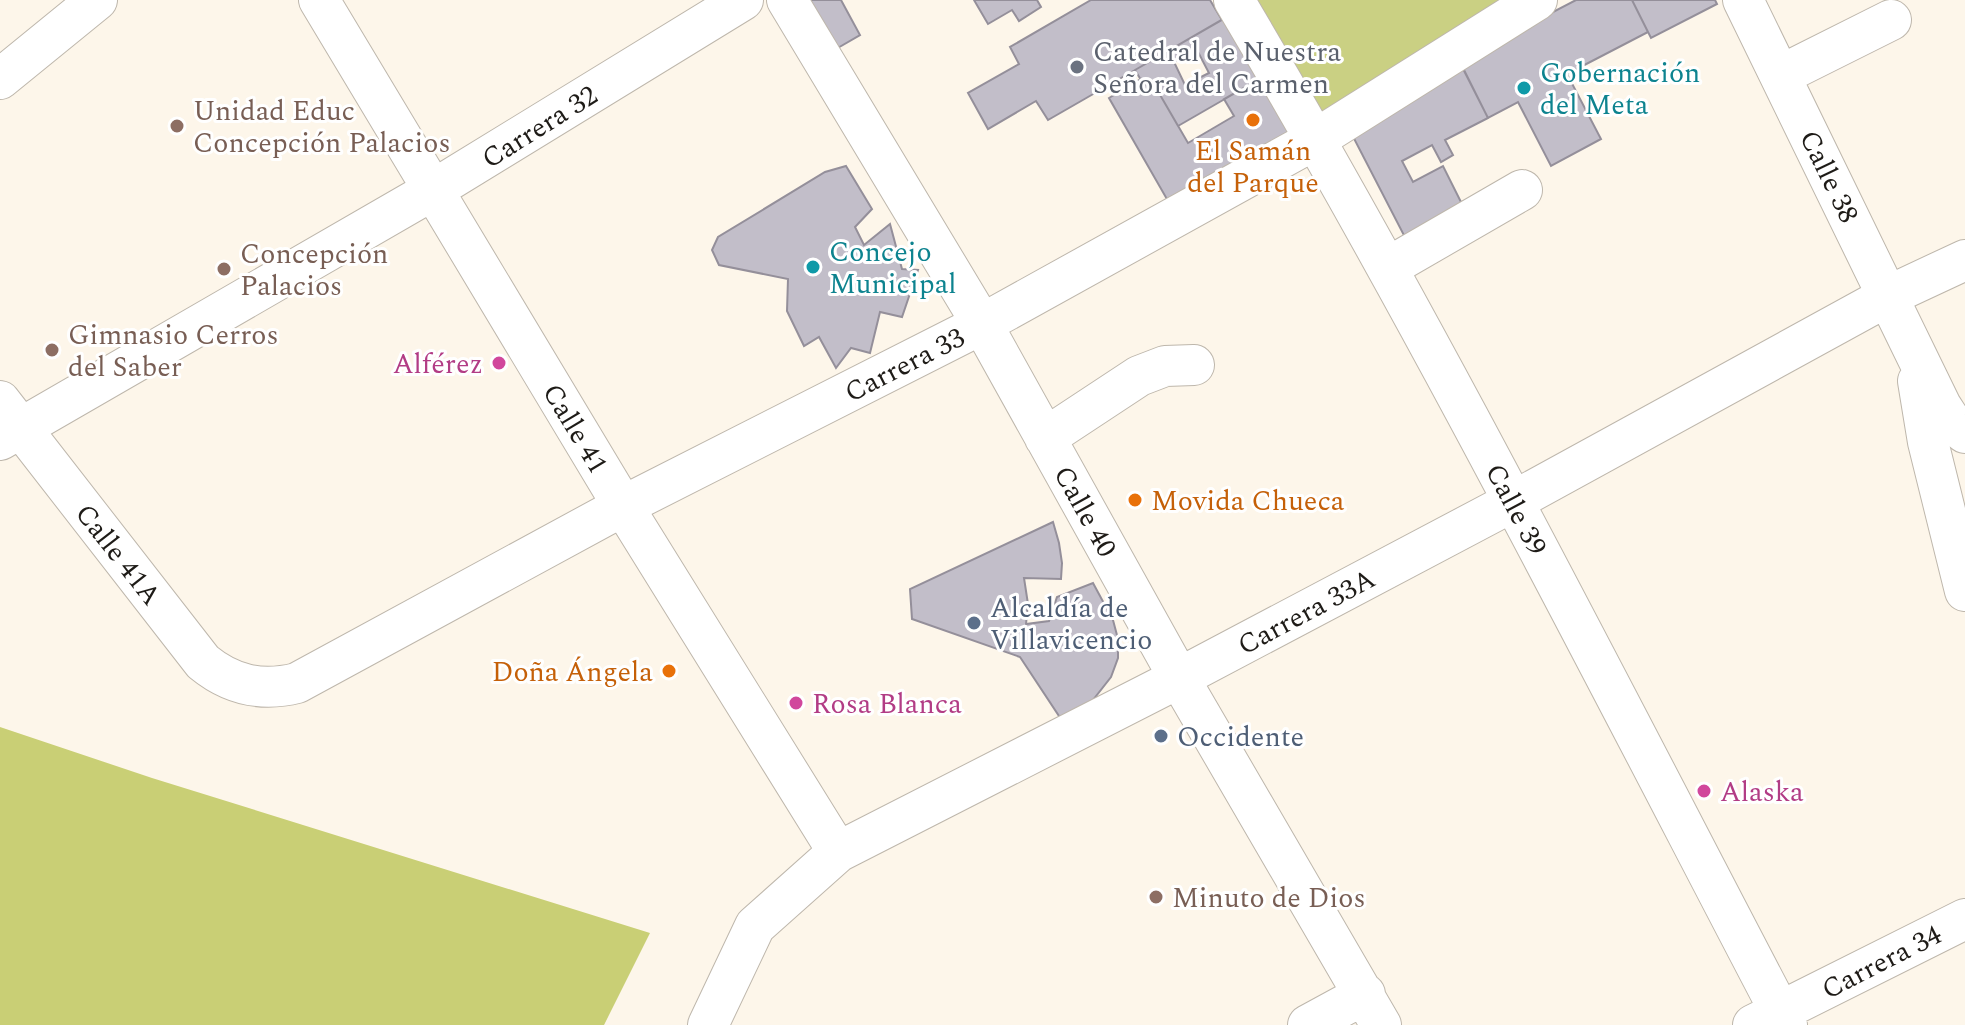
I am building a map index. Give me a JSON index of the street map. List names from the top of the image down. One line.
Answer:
{"streets":{"street":["Carrera 32","Calle 38","Carrera 33","Calle 41","Calle 39","Calle 40","Calle 41A","Carrera 33A","Carrera 34"]},"crossings":[["Carrera 32","Calle 41"],["Carrera 32","Calle 41A"],["Calle 38","Carrera 33A"],["Carrera 33","Calle 41"],["Carrera 33","Calle 39"],["Carrera 33","Calle 40"],["Carrera 33","Calle 41A"],["Calle 41","Carrera 33A"],["Calle 39","Carrera 33A"],["Calle 39","Carrera 34"],["Calle 40","Carrera 33A"]],"places":["Catedral de Nuestra Señora del Carmen","Gobernación del Meta","El Samán del Parque","Unidad Educ Concepción Palacios","Concejo Municipal","Concepción Palacios","Gimnasio Cerros del Saber","Alférez","Movida Chueca","Alcaldía de Villavicencio","Doña Ángela","Rosa Blanca","Occidente","Alaska","Minuto de Dios"]}
